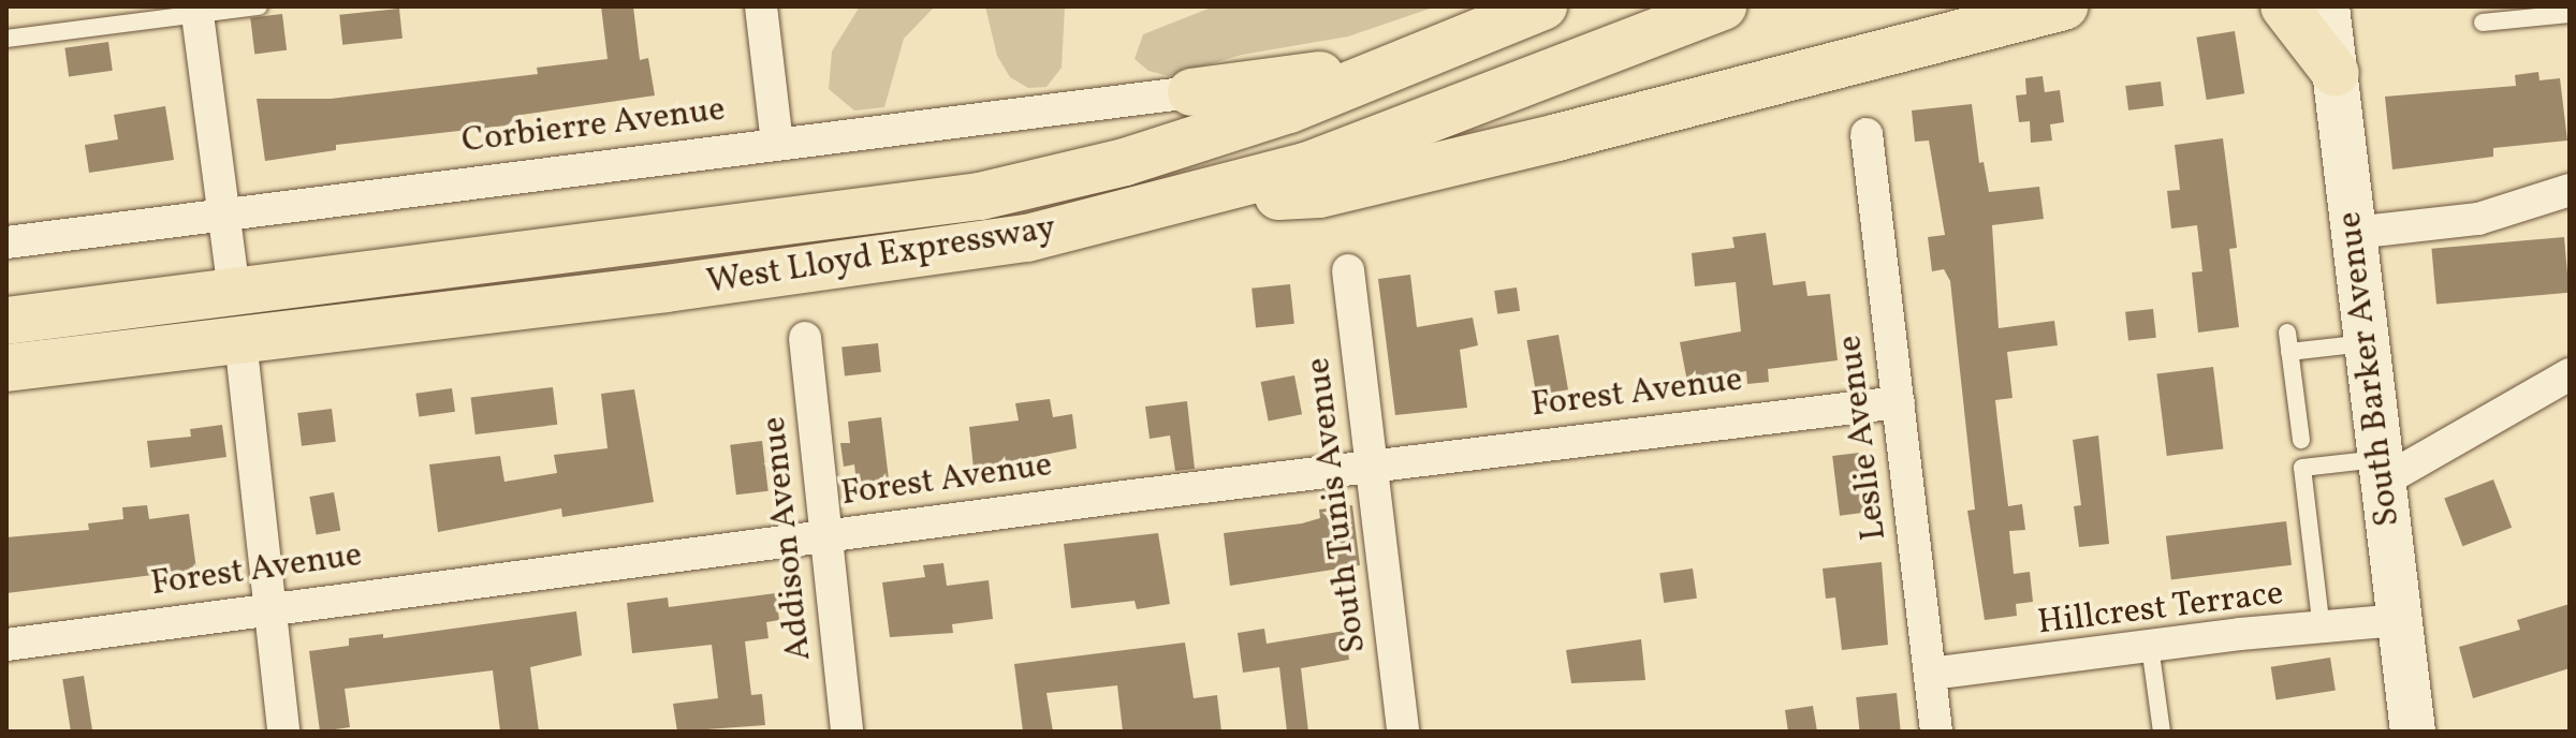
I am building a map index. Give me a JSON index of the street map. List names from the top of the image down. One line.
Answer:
{"streets":{"highway":["West Lloyd Expressway"],"main road":["South Barker Avenue"],"street":["Corbierre Avenue","Forest Avenue","Leslie Avenue","South Tunis Avenue","Addison Avenue","Hillcrest Terrace"]},"crossings":[["South Barker Avenue","Hillcrest Terrace"],["Forest Avenue","Leslie Avenue"],["Forest Avenue","South Tunis Avenue"],["Forest Avenue","Addison Avenue"],["Leslie Avenue","Hillcrest Terrace"]]}
